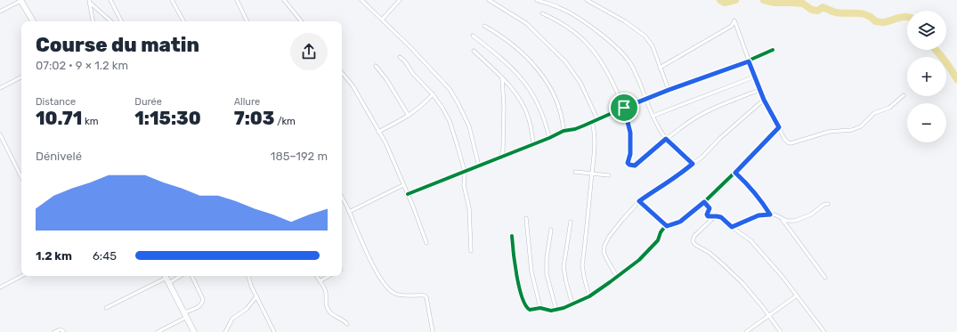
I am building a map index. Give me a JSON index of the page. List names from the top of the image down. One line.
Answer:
{"page":{"map_buttons":["+","−"],"heading":["Course du matin","07:02 · 9 × 1.2 km"],"stats":[["Distance","10.71 km"],["Durée","1:15:30"],["Allure","7:03 /km"]],"chart":["Dénivelé","185–192 m"],"list":[{"name":"1.2 km","note":"6:45"}]}}
